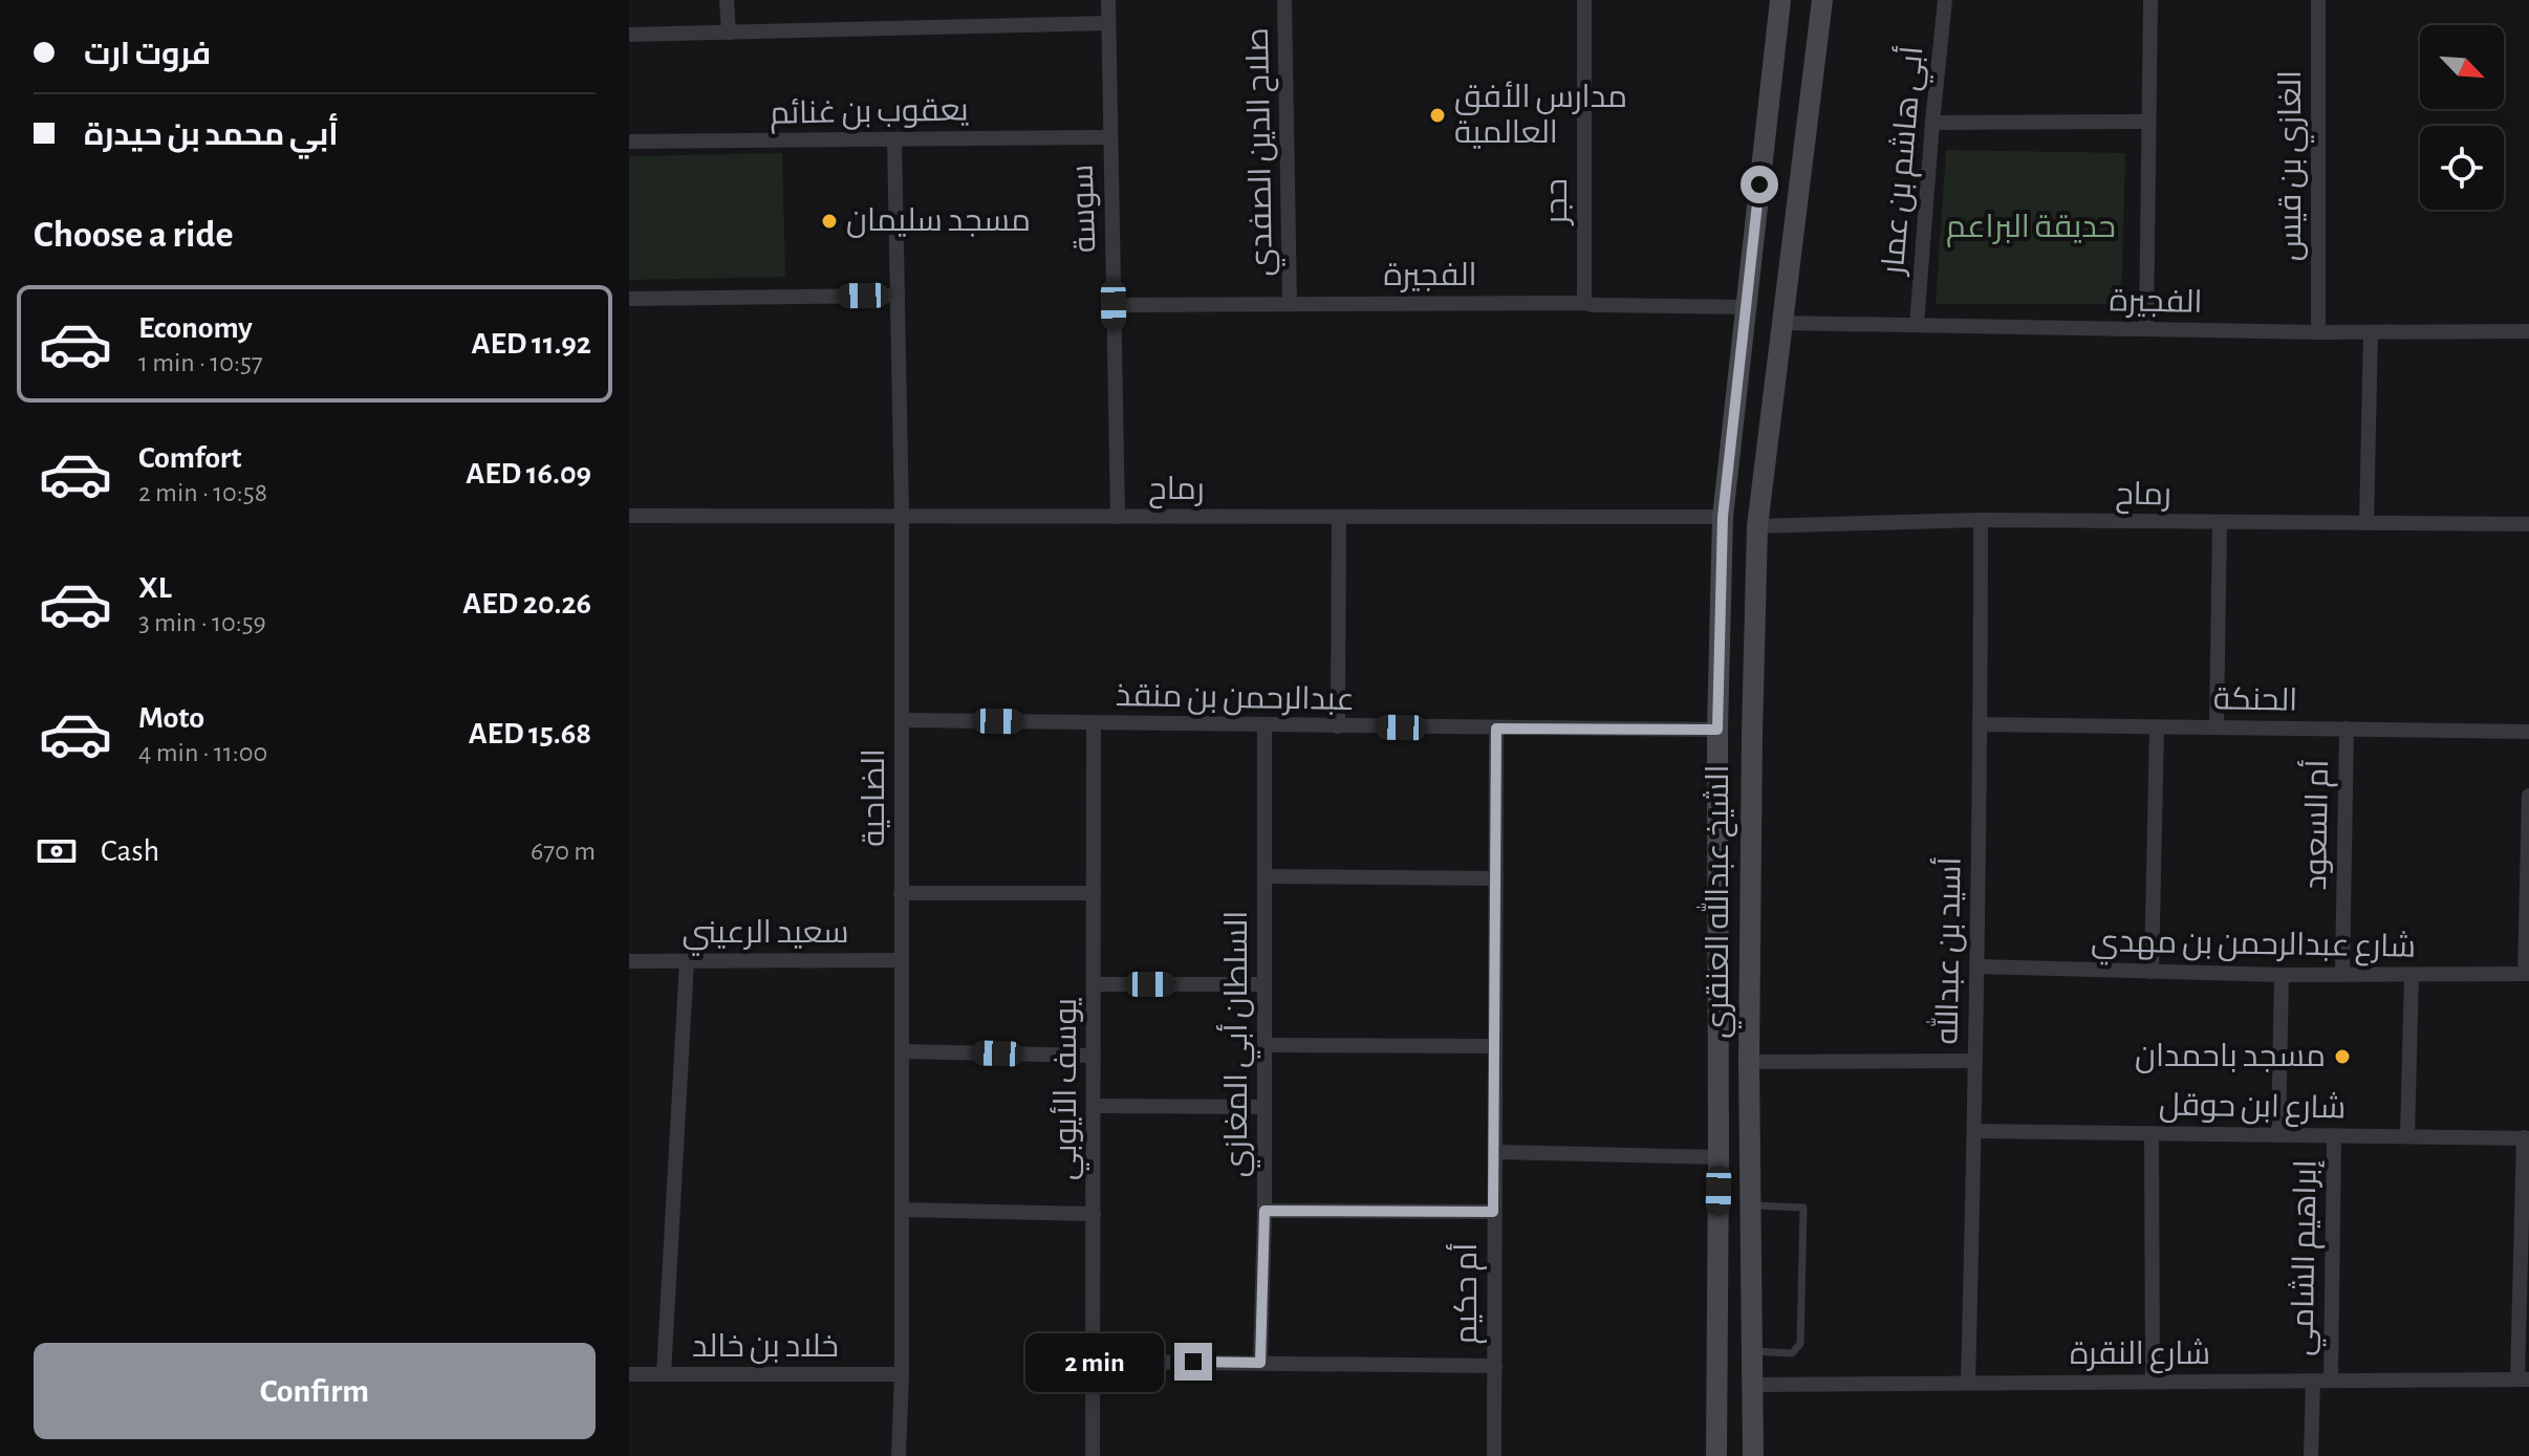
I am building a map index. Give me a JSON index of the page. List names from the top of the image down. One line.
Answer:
{"streets":{"street":["يعقوب بن غنائم","صلاح الدين الصفدي","أبي هاشم بن عمار","الغازي بن قيس","حجر","سوسة","الفجيرة","رماح","عبدالرحمن بن منقذ","الحنكة","الضاحية","أم السعود","الشيخ عبدالله العنقري","سعيد الرعيني","شارع عبدالرحمن بن مهدي","أسيد بن عبدالله","السلطان أبي المغازي","يوسف الأيوبي","شارع ابن حوقل","إبراهيم الشامي","أم حكيم","خلاد بن خالد","شارع النقرة"]},"crossings":[["يعقوب بن غنائم","سوسة"],["يعقوب بن غنائم","الضاحية"],["صلاح الدين الصفدي","الفجيرة"],["أبي هاشم بن عمار","الفجيرة"],["الغازي بن قيس","الفجيرة"],["حجر","الفجيرة"],["سوسة","الفجيرة"],["سوسة","رماح"],["الفجيرة","الشيخ عبدالله العنقري"],["رماح","الضاحية"],["رماح","الشيخ عبدالله العنقري"],["رماح","أسيد بن عبدالله"],["عبدالرحمن بن منقذ","الضاحية"],["عبدالرحمن بن منقذ","الشيخ عبدالله العنقري"],["عبدالرحمن بن منقذ","السلطان أبي المغازي"],["عبدالرحمن بن منقذ","يوسف الأيوبي"],["عبدالرحمن بن منقذ","أم حكيم"],["الحنكة","أم السعود"],["الحنكة","أسيد بن عبدالله"],["الضاحية","سعيد الرعيني"],["الضاحية","خلاد بن خالد"],["أم السعود","شارع عبدالرحمن بن مهدي"],["الشيخ عبدالله العنقري","شارع النقرة"],["شارع عبدالرحمن بن مهدي","أسيد بن عبدالله"],["أسيد بن عبدالله","شارع ابن حوقل"],["أسيد بن عبدالله","شارع النقرة"],["شارع ابن حوقل","إبراهيم الشامي"],["إبراهيم الشامي","شارع النقرة"]],"parks":["حديقة البراعم"],"places":["مدارس الأفق العالمية","مسجد سليمان","مسجد باحمدان"],"north":"bottom right","page":{"banner":["فروت ارت","أبي محمد بن حيدرة"],"heading":"Choose a ride","list":[{"name":"Economy","note":"1 min · 10:57","value":"AED 11.92"},{"name":"Comfort","note":"2 min · 10:58","value":"AED 16.09"},{"name":"XL","note":"3 min · 10:59","value":"AED 20.26"},{"name":"Moto","note":"4 min · 11:00","value":"AED 15.68"}],"pay":["Cash","670 m"],"buttons":"Confirm","bubble":"2 min"}}
